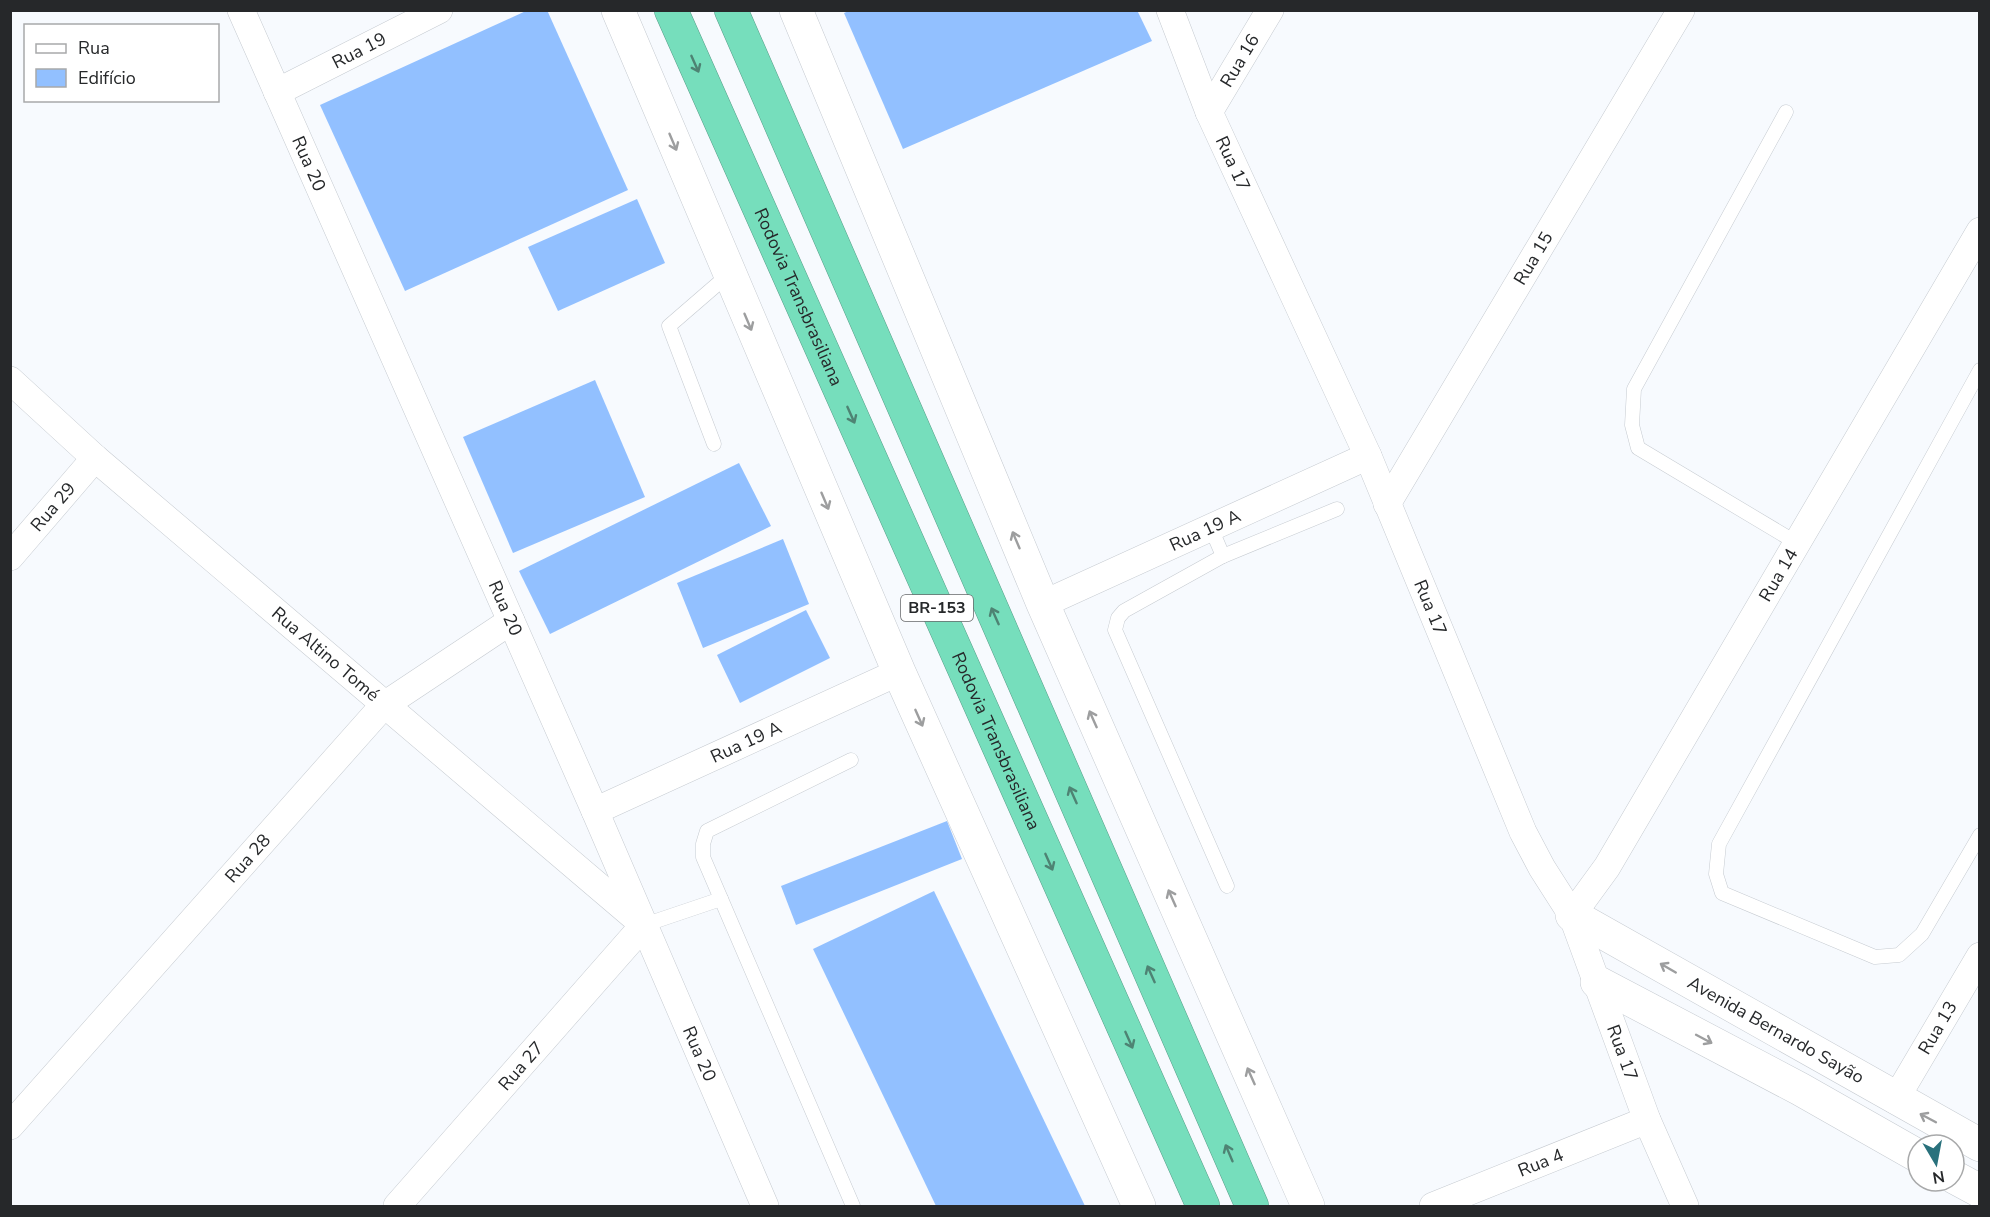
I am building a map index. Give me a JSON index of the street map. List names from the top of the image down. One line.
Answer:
{"streets":{"highway":["Rodovia Transbrasiliana","BR-153"],"main road":["Avenida Bernardo Sayão"],"street":["Rua 19","Rua 16","Rua 20","Rua 17","Rua 15","Rua 29","Rua 19 A","Rua 14","Rua Altino Tomé","Rua 28","Rua 13","Rua 27","Rua 4"]},"crossings":[["Rua 19","Rua 20"],["Rua 16","Rua 17"],["Rua 20","Rua 19 A"],["Rua 20","Rua Altino Tomé"],["Rua 20","Rua 28"],["Rua 20","Rua 27"],["Rua 17","Rua 15"],["Rua 17","Rua 19 A"],["Rua 17","Rua 14"],["Rua 17","Avenida Bernardo Sayão"],["Rua 17","Rua 4"],["Rua 29","Rua Altino Tomé"],["Rua 14","Avenida Bernardo Sayão"],["Rua Altino Tomé","Rua 28"],["Rua Altino Tomé","Rua 27"],["Rua 13","Avenida Bernardo Sayão"]],"legend":["Rua","Edifício"],"north":"bottom"}
